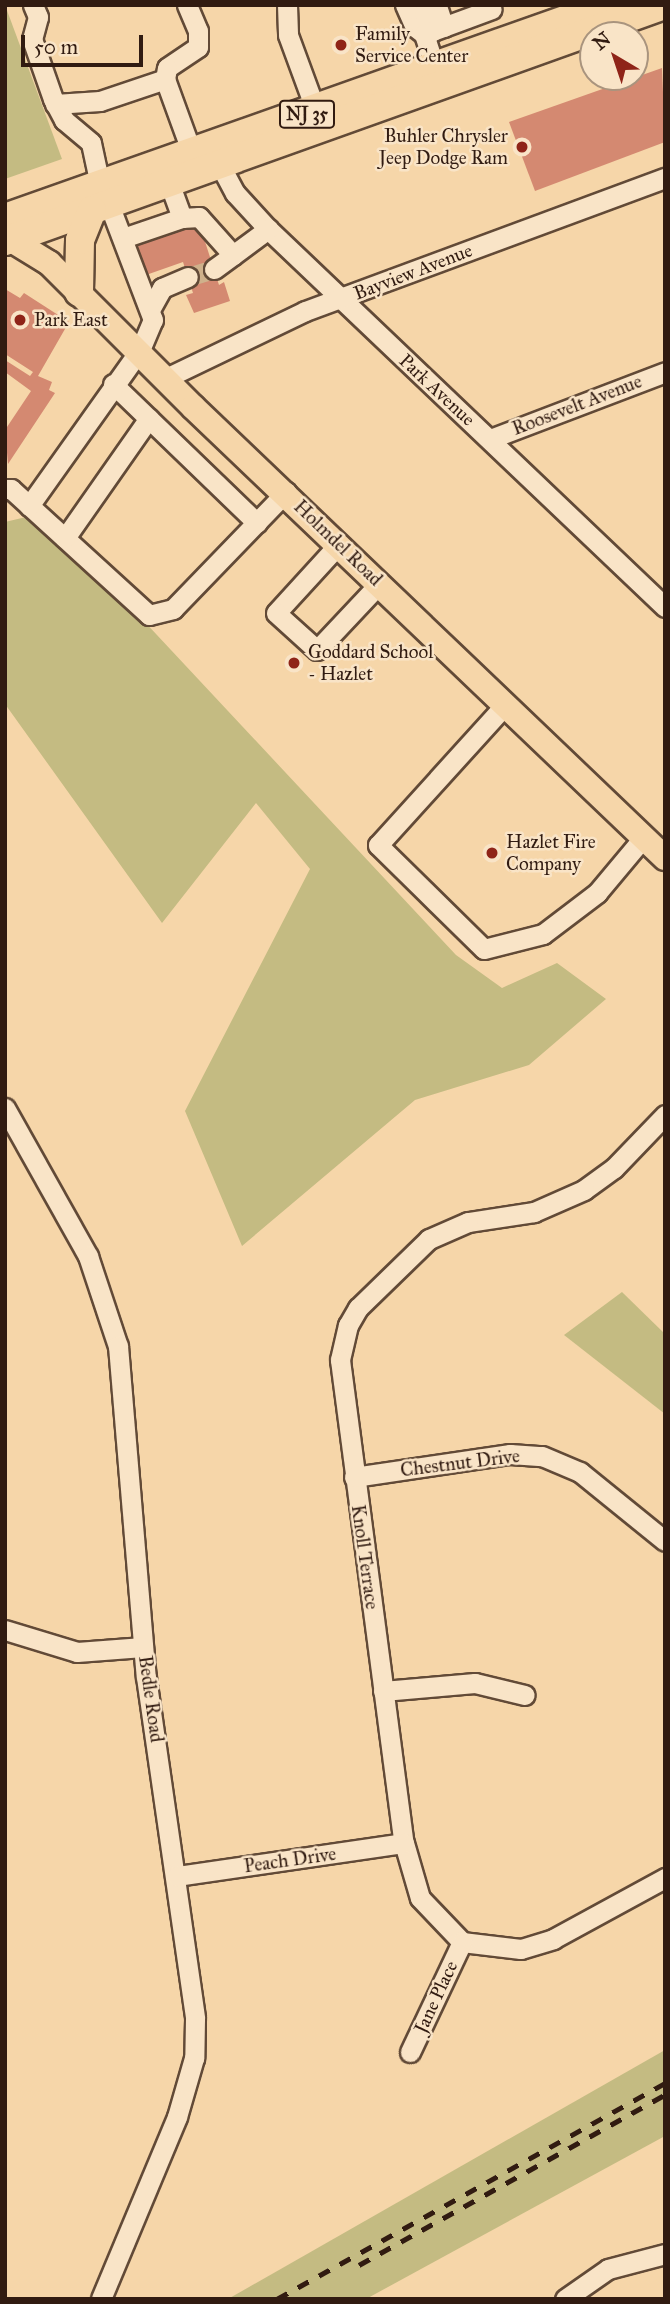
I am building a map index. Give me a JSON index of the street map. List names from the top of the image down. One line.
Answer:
{"streets":{"highway":["NJ 35"],"main road":["Holmdel Road"],"street":["Bayview Avenue","Park Avenue","Roosevelt Avenue","Chestnut Drive","Knoll Terrace","Bedle Road","Peach Drive","Jane Place"]},"crossings":[["NJ 35","Park Avenue"],["NJ 35","Holmdel Road"],["Bayview Avenue","Park Avenue"],["Bayview Avenue","Holmdel Road"],["Park Avenue","Roosevelt Avenue"],["Chestnut Drive","Knoll Terrace"],["Knoll Terrace","Peach Drive"],["Knoll Terrace","Jane Place"],["Bedle Road","Peach Drive"]],"places":["Family Service Center","Buhler Chrysler Jeep Dodge Ram","Park East","Goddard School - Hazlet","Hazlet Fire Company"],"scale_bar":"50 m","north":"top left"}
